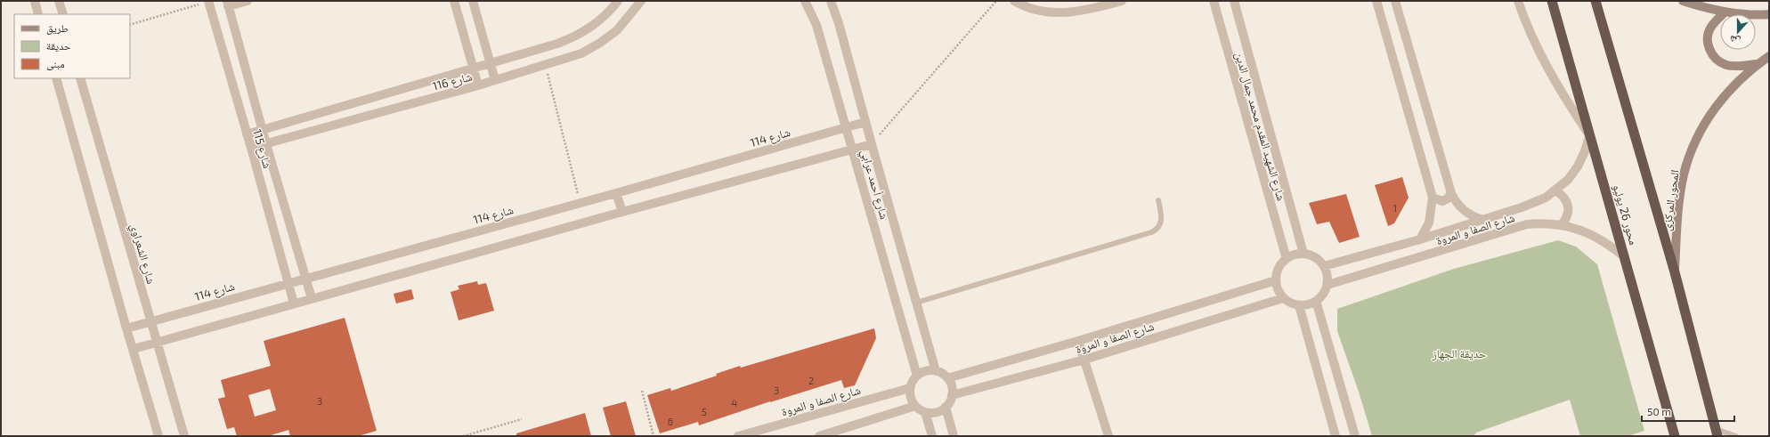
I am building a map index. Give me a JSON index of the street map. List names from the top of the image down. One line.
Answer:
{"streets":{"highway":["محور 26 يوليو"],"main road":["المحور المركزى"],"street":["شارع 116","شارع الشهيد المقدم محمد جمال الدين","شارع 114","شارع 115","شارع أحمد عرابي","شارع الصفا و المروة","شارع الشعراوي"]},"crossings":[["شارع 116","شارع 115"],["شارع الشهيد المقدم محمد جمال الدين","شارع الصفا و المروة"],["شارع 114","شارع 115"],["شارع 114","شارع أحمد عرابي"],["شارع 114","شارع الشعراوي"],["شارع أحمد عرابي","شارع الصفا و المروة"],["محور 26 يوليو","شارع الصفا و المروة"]],"parks":["حديقة الجهاز"],"house_numbers":["1","2","3","3","4","5","6"],"legend":["طريق","حديقة","مبنى"],"scale_bar":"50 m","north":"bottom"}
